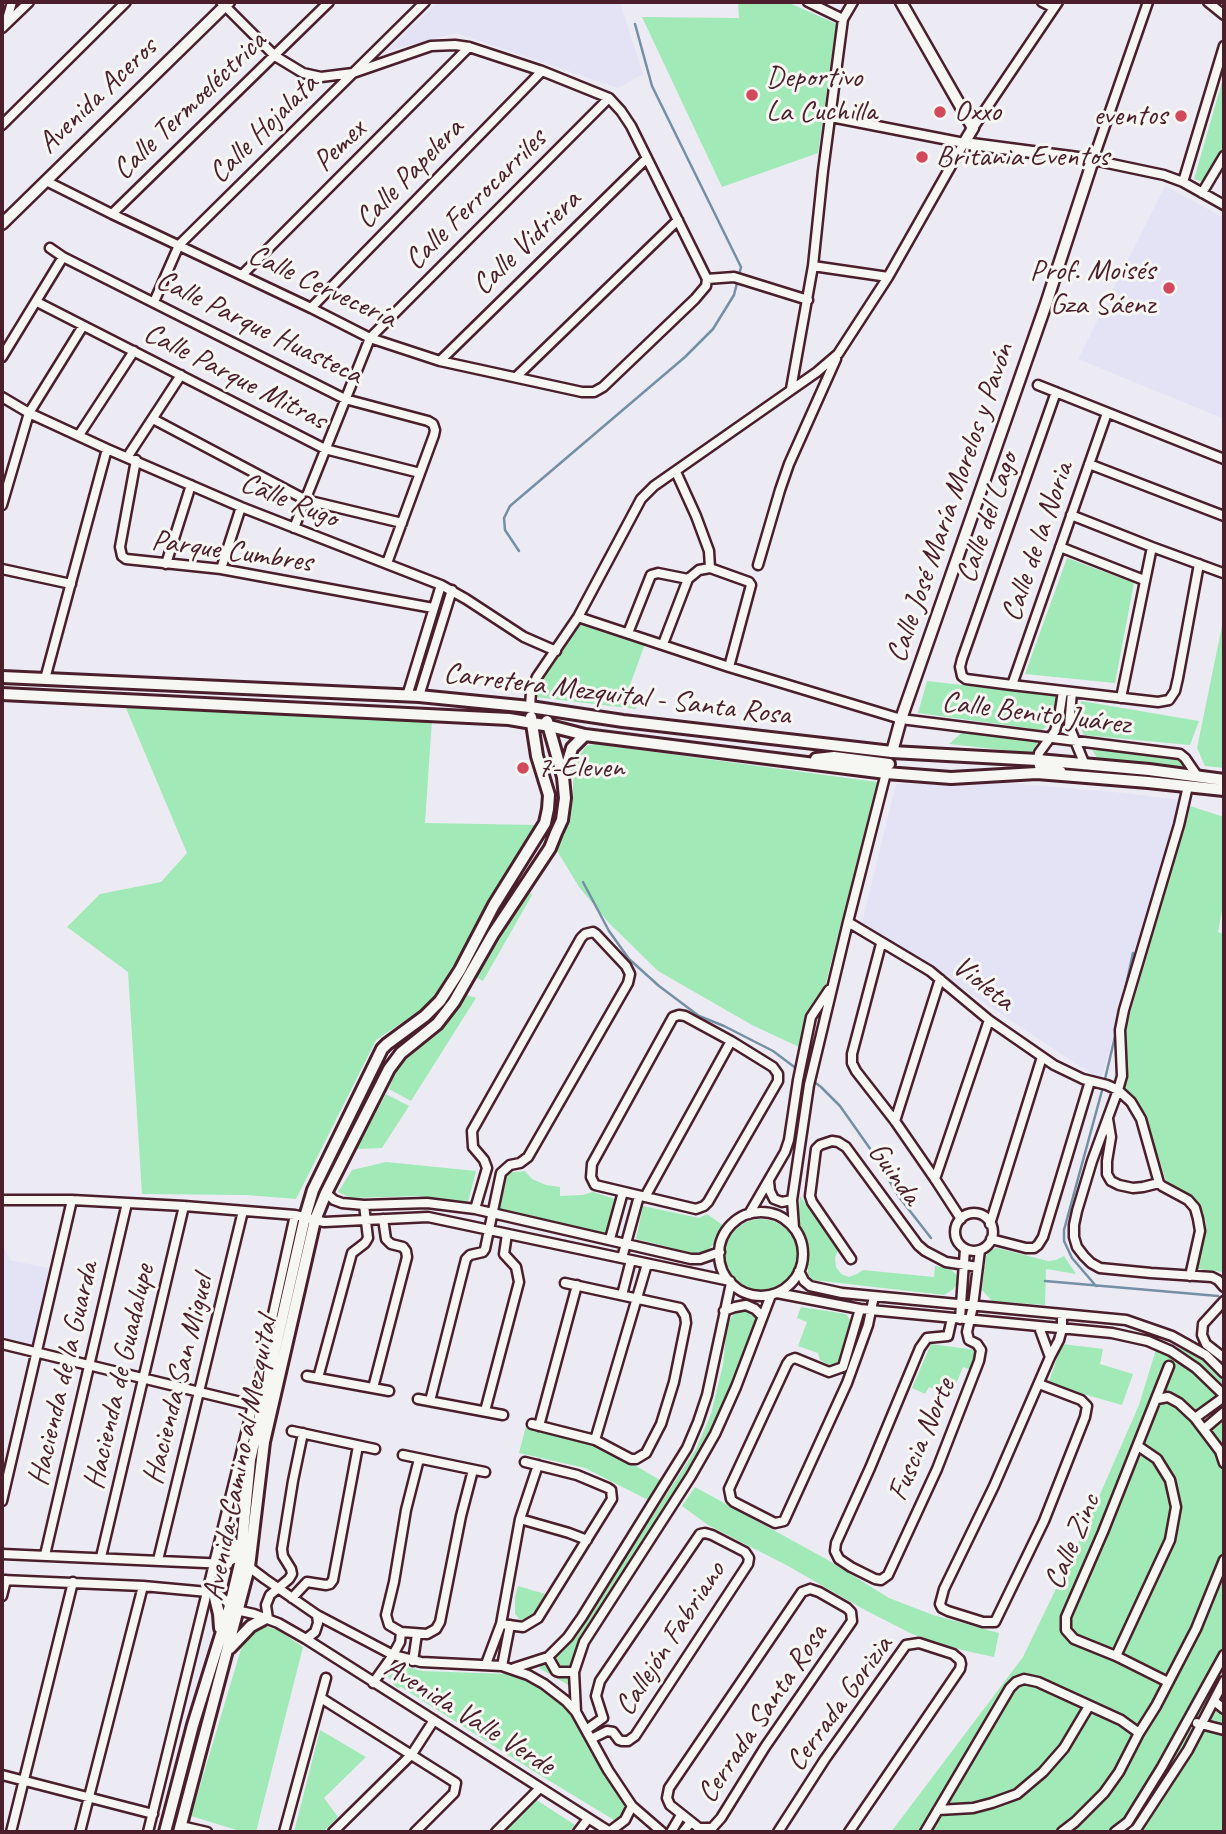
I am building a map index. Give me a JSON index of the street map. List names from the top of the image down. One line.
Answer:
{"streets":{"main road":["Carretera Mezquital - Santa Rosa","Avenida Camino al Mezquital"],"street":["Avenida Aceros","Calle Termoeléctrica","Calle Hojalata","Pemex","Calle Papelera","Calle Ferrocarriles","Calle Vidriera","Calle Cervecería","Calle Parque Huasteca","Calle Parque Mitras","Calle Rugo","Calle José María Morelos y Pavón","Calle del Lago","Calle de la Noria","Parque Cumbres","Calle Benito Juárez","Violeta","Guinda","Hacienda de la Guarda","Hacienda de Guadalupe","Hacienda San Miguel","Fuscia Norte","Calle Zinc","Callejón Fabriano","Cerrada Gorizia","Cerrada Santa Rosa","Avenida Valle Verde"]},"crossings":[["Avenida Aceros","Calle Cervecería"],["Calle Termoeléctrica","Calle Cervecería"],["Calle Hojalata","Calle Cervecería"],["Calle Hojalata","Calle Parque Huasteca"],["Pemex","Calle Cervecería"],["Calle Papelera","Calle Cervecería"],["Calle Ferrocarriles","Calle Cervecería"],["Calle Ferrocarriles","Calle Parque Huasteca"],["Calle Ferrocarriles","Calle Parque Mitras"],["Calle Ferrocarriles","Calle Rugo"],["Calle Vidriera","Calle Cervecería"],["Calle Parque Huasteca","Calle Parque Mitras"],["Calle Rugo","Parque Cumbres"],["Calle José María Morelos y Pavón","Carretera Mezquital - Santa Rosa"],["Calle José María Morelos y Pavón","Calle Benito Juárez"],["Calle José María Morelos y Pavón","Violeta"],["Calle del Lago","Calle de la Noria"],["Carretera Mezquital - Santa Rosa","Calle Benito Juárez"],["Carretera Mezquital - Santa Rosa","Avenida Camino al Mezquital"],["Avenida Camino al Mezquital","Avenida Valle Verde"],["Callejón Fabriano","Avenida Valle Verde"]],"places":["Deportivo La Cuchilla","Oxxo","eventos","Britania Eventos","Prof. Moisés Gza Sáenz","7-Eleven"]}
